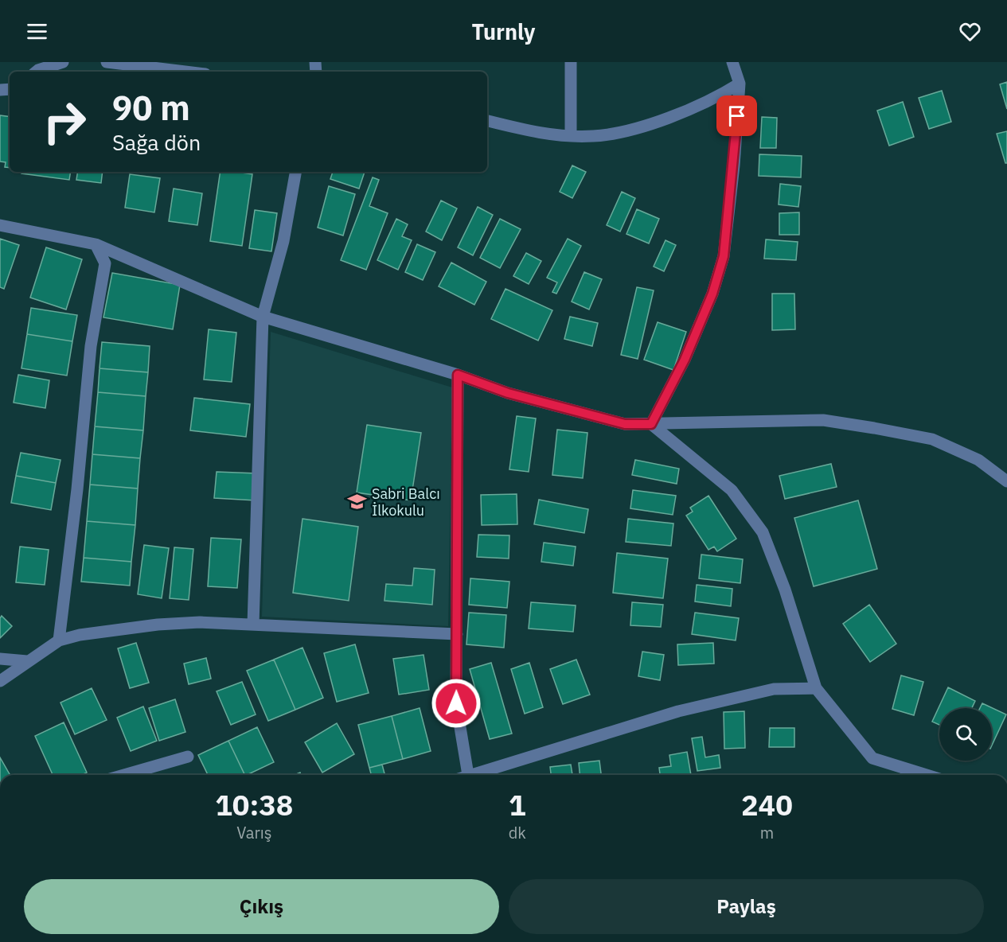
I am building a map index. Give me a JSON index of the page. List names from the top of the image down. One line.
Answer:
{"places":{"school or university":["Sabri Balcı İlkokulu"]},"page":{"header":"Turnly","turn":["90 m","Sağa dön"],"eta":["10:38","Varış","1","dk","240","m"],"buttons":["Çıkış","Paylaş"]}}
